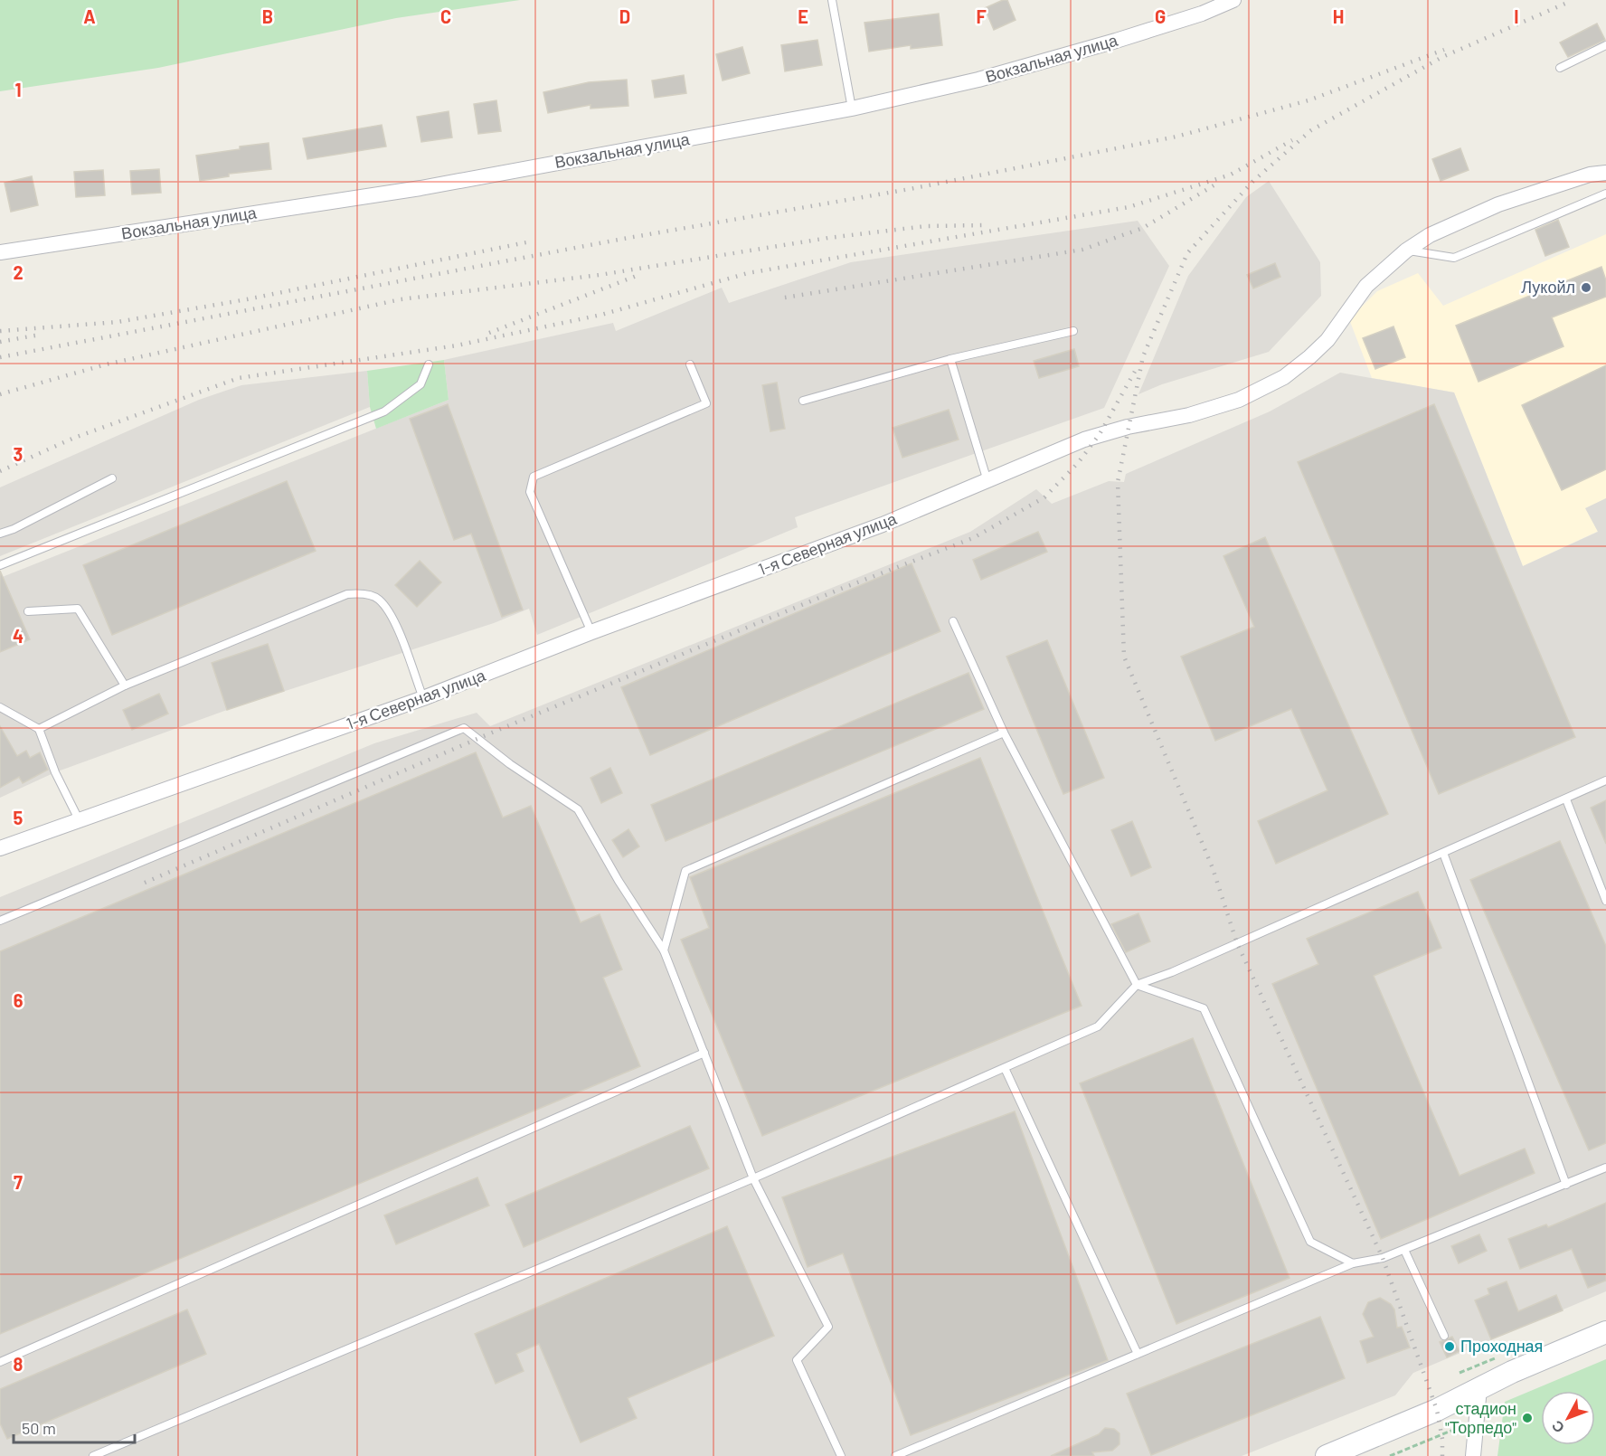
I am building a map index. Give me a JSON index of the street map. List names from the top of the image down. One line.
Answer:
{"streets":{"street":["Вокзальная улица","1-я Северная улица"]},"places":["Лукойл","Проходная","стадион \"Торпедо\""],"scale_bar":"50 m","north":"bottom left","grid":{"columns":["A","B","C","D","E","F","G","H","I"],"rows":["1","2","3","4","5","6","7","8"]}}
